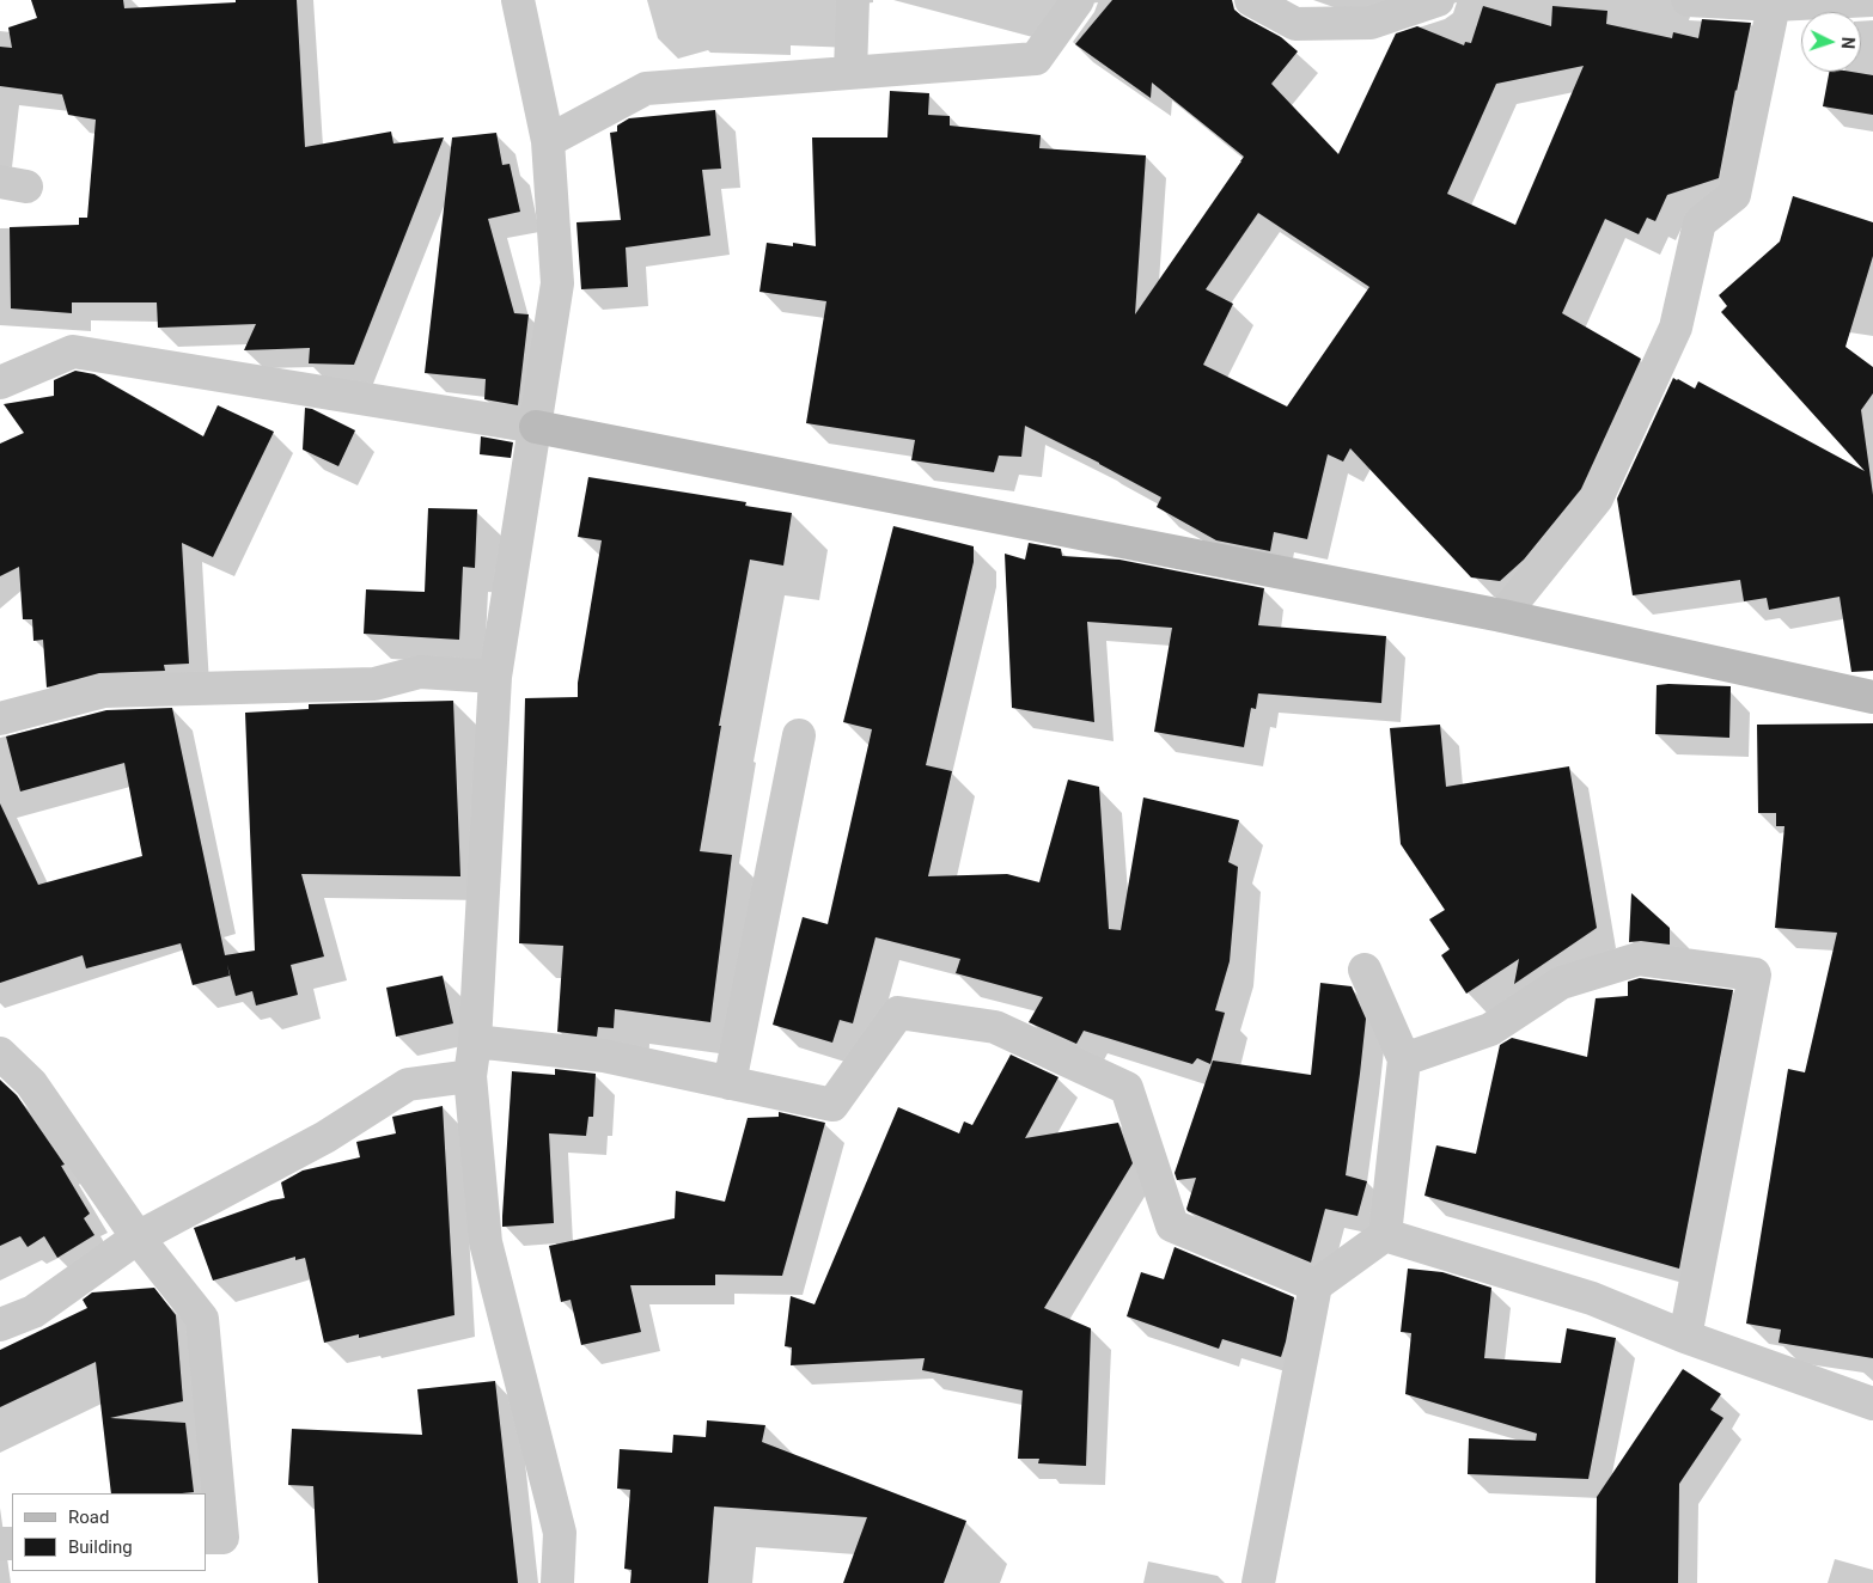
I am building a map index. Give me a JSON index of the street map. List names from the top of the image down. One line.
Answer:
{"legend":["Road","Building"],"north":"right"}
